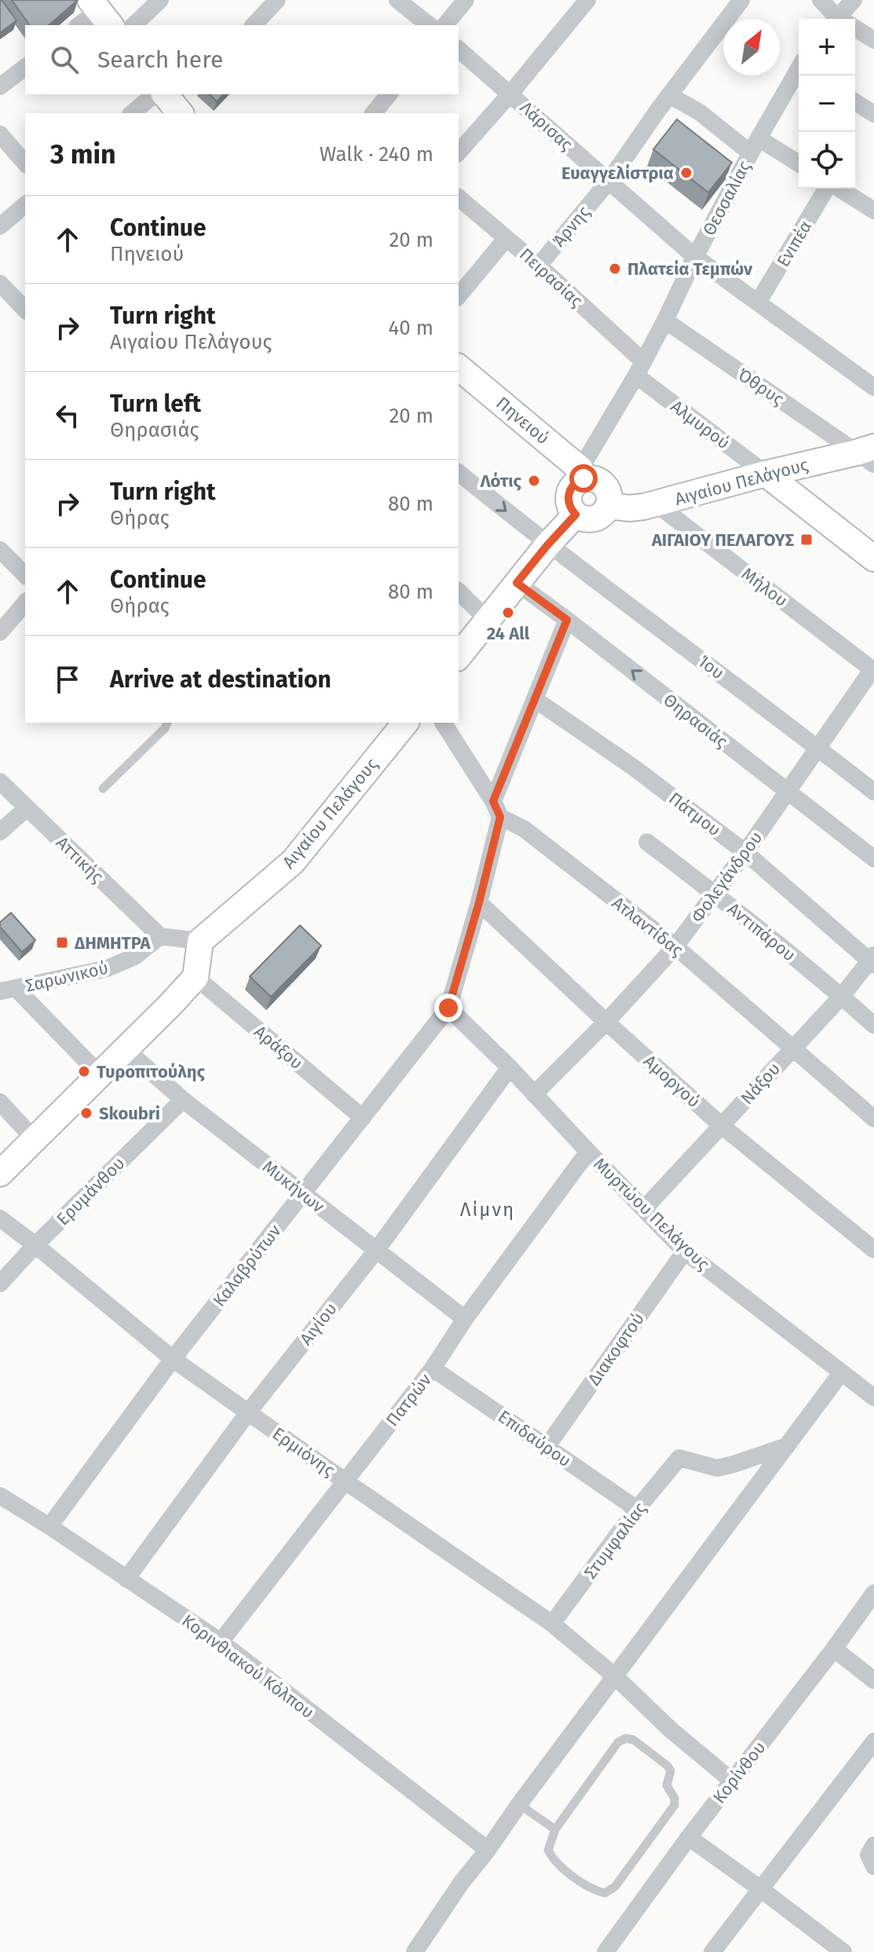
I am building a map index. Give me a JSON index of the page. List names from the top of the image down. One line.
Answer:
{"streets":{"main road":["Πηνειού","Αιγαίου Πελάγους"],"street":["Λάρισας","Θεσσαλίας","Άρνης","Ενιπέα","Πειρασίας","Όθρυς","Αλμυρού","Μήλου","Ίου","Θηρασιάς","Πάτμου","Αττικής","Φολεγάνδρου","Ατλαντίδας","Αντιπάρου","Σαρωνικού","Αράξου","Αμοργού","Νάξου","Μυκήνων","Ερυμάνθου","Μυρτώου Πελάγους","Καλαβρύτων","Αιγίου","Διακοφτού","Πατρών","Επιδαύρου","Ερμιόνης","Στυμφαλίας","Κορινθιακού Κόλπου","Κορίνθου"]},"crossings":[["Λάρισας","Θεσσαλίας"],["Λάρισας","Άρνης"],["Λάρισας","Ενιπέα"],["Θεσσαλίας","Πειρασίας"],["Θεσσαλίας","Όθρυς"],["Θεσσαλίας","Πηνειού"],["Θεσσαλίας","Αλμυρού"],["Θεσσαλίας","Αιγαίου Πελάγους"],["Άρνης","Πειρασίας"],["Πειρασίας","Αλμυρού"],["Όθρυς","Αιγαίου Πελάγους"],["Πηνειού","Αιγαίου Πελάγους"],["Αλμυρού","Αιγαίου Πελάγους"],["Αιγαίου Πελάγους","Μήλου"],["Μήλου","Φολεγάνδρου"],["Ίου","Φολεγάνδρου"],["Θηρασιάς","Φολεγάνδρου"],["Πάτμου","Φολεγάνδρου"],["Πάτμου","Νάξου"],["Αττικής","Σαρωνικού"],["Φολεγάνδρου","Ατλαντίδας"],["Φολεγάνδρου","Αντιπάρου"],["Φολεγάνδρου","Αμοργού"],["Φολεγάνδρου","Μυρτώου Πελάγους"],["Ατλαντίδας","Νάξου"],["Αντιπάρου","Νάξου"],["Αράξου","Καλαβρύτων"],["Αμοργού","Νάξου"],["Νάξου","Μυρτώου Πελάγους"],["Μυκήνων","Ερυμάνθου"],["Μυκήνων","Καλαβρύτων"],["Μυκήνων","Αιγίου"],["Μυκήνων","Πατρών"],["Ερυμάνθου","Ερμιόνης"],["Μυρτώου Πελάγους","Καλαβρύτων"],["Μυρτώου Πελάγους","Αιγίου"],["Μυρτώου Πελάγους","Διακοφτού"],["Μυρτώου Πελάγους","Πατρών"],["Καλαβρύτων","Ερμιόνης"],["Καλαβρύτων","Κορινθιακού Κόλπου"],["Αιγίου","Ερμιόνης"],["Αιγίου","Κορινθιακού Κόλπου"],["Διακοφτού","Επιδαύρου"],["Πατρών","Επιδαύρου"],["Πατρών","Ερμιόνης"],["Πατρών","Κορινθιακού Κόλπου"],["Επιδαύρου","Στυμφαλίας"],["Ερμιόνης","Στυμφαλίας"],["Ερμιόνης","Κορίνθου"]],"one_way":["Θηρασιάς"],"districts":["Λίμνη"],"places":{"other":["Ευαγγελίστρια","Πλατεία Τεμπών","Λότις","24 All","Τυροπιτούλης","Skoubri"],"transit":["ΑΙΓΑΙΟΥ ΠΕΛΑΓΟΥΣ","ΔΗΜΗΤΡΑ"]},"north":"top right","page":{"map_buttons":["+","−"],"search":"Search here","heading":["3 min","Walk · 240 m"],"list":[["Continue","Πηνειού","20 m"],["Turn right","Αιγαίου Πελάγους","40 m"],["Turn left","Θηρασιάς","20 m"],["Turn right","Θήρας","80 m"],["Continue","Θήρας","80 m"],"Arrive at destination"]}}
